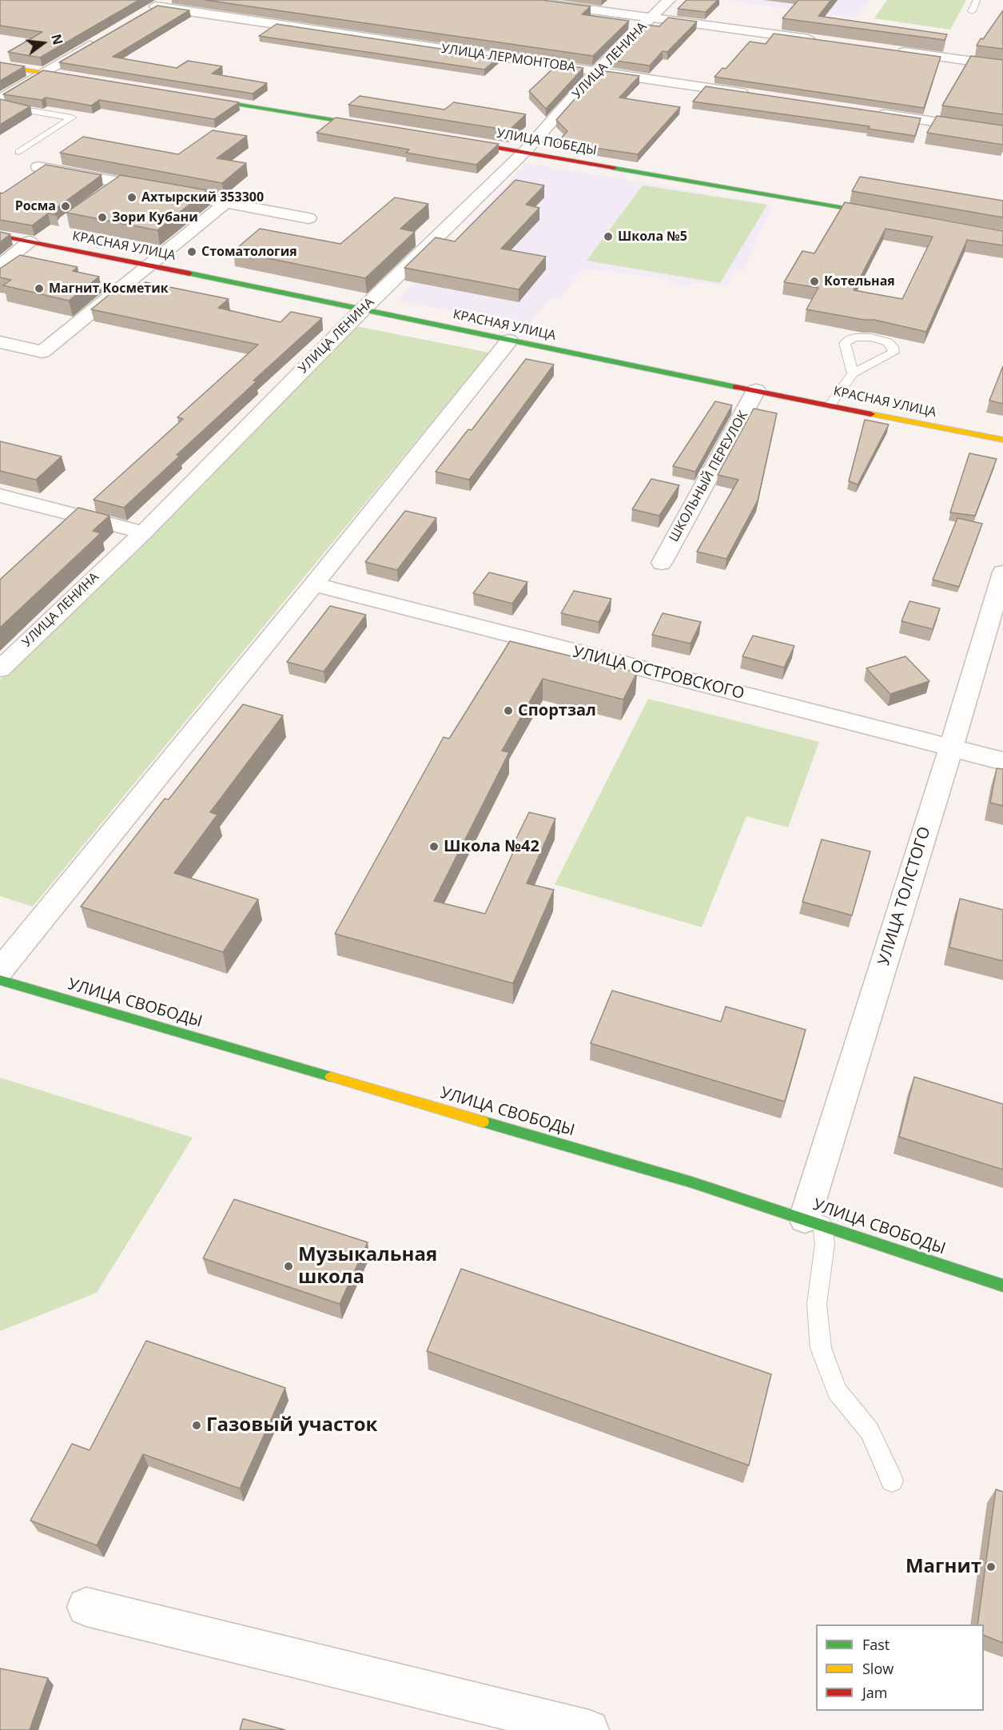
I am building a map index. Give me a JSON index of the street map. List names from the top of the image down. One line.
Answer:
{"streets":{"street":["УЛИЦА ЛЕРМОНТОВА","УЛИЦА ЛЕНИНА","УЛИЦА ПОБЕДЫ","КРАСНАЯ УЛИЦА","ШКОЛЬНЫЙ ПЕРЕУЛОК","УЛИЦА ОСТРОВСКОГО","УЛИЦА ТОЛСТОГО","УЛИЦА СВОБОДЫ"]},"crossings":[["УЛИЦА ЛЕРМОНТОВА","УЛИЦА ЛЕНИНА"],["УЛИЦА ЛЕНИНА","УЛИЦА ПОБЕДЫ"],["УЛИЦА ЛЕНИНА","КРАСНАЯ УЛИЦА"],["КРАСНАЯ УЛИЦА","ШКОЛЬНЫЙ ПЕРЕУЛОК"],["УЛИЦА ОСТРОВСКОГО","УЛИЦА ТОЛСТОГО"],["УЛИЦА ТОЛСТОГО","УЛИЦА СВОБОДЫ"]],"places":["Ахтырский 353300","Росма","Зори Кубани","Школа №5","Стоматология","Котельная","Магнит Косметик","Спортзал","Школа №42","Музыкальная школа","Газовый участок","Магнит"],"legend":["Fast","Slow","Jam"],"north":"right"}
